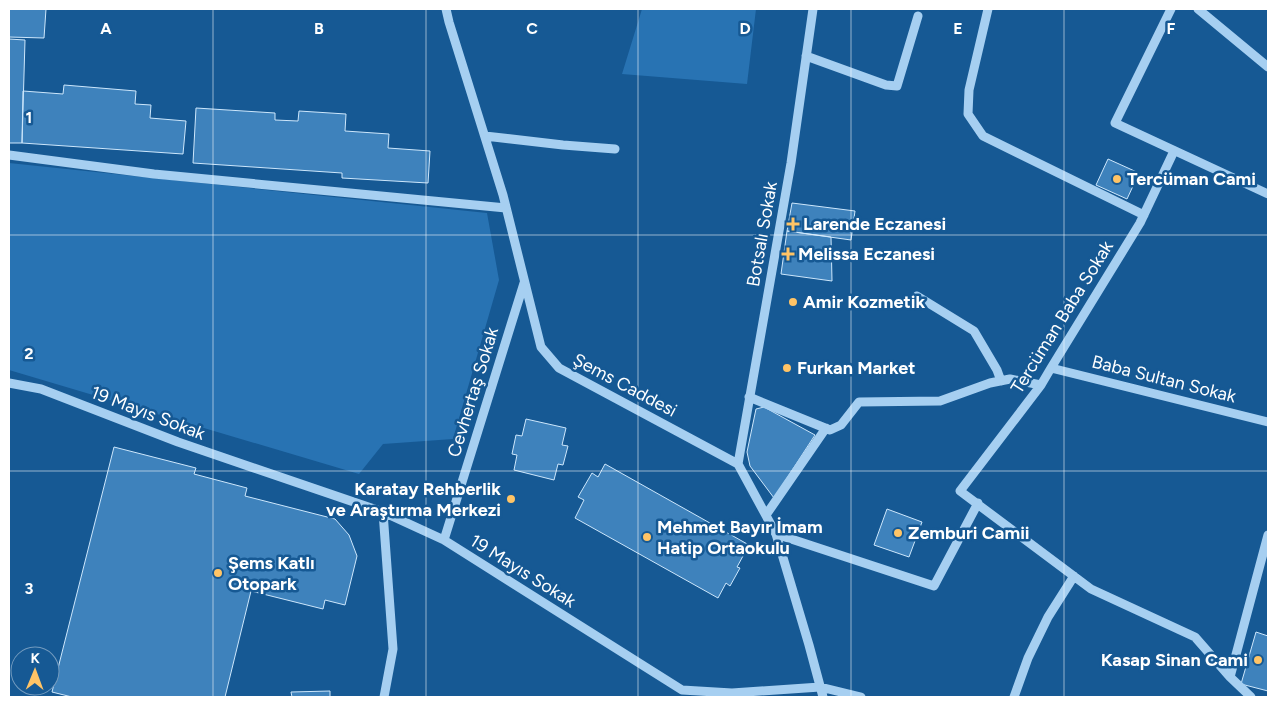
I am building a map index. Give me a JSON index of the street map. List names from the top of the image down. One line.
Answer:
{"streets":{"street":["Botsalı Sokak","Tercüman Baba Sokak","Baba Sultan Sokak","Şems Caddesi","Cevhertaş Sokak","19 Mayıs Sokak"]},"crossings":[["Botsalı Sokak","Şems Caddesi"],["Tercüman Baba Sokak","Baba Sultan Sokak"],["Şems Caddesi","Cevhertaş Sokak"],["Cevhertaş Sokak","19 Mayıs Sokak"]],"places":{"other":["Tercüman Cami","Amir Kozmetik","Furkan Market","Karatay Rehberlik ve Araştırma Merkezi","Zemburi Camii","Mehmet Bayır İmam Hatip Ortaokulu","Şems Katlı Otopark","Kasap Sinan Cami"],"health":["Larende Eczanesi","Melissa Eczanesi"]},"north":"top","grid":{"columns":["A","B","C","D","E","F"],"rows":["1","2","3"]}}
